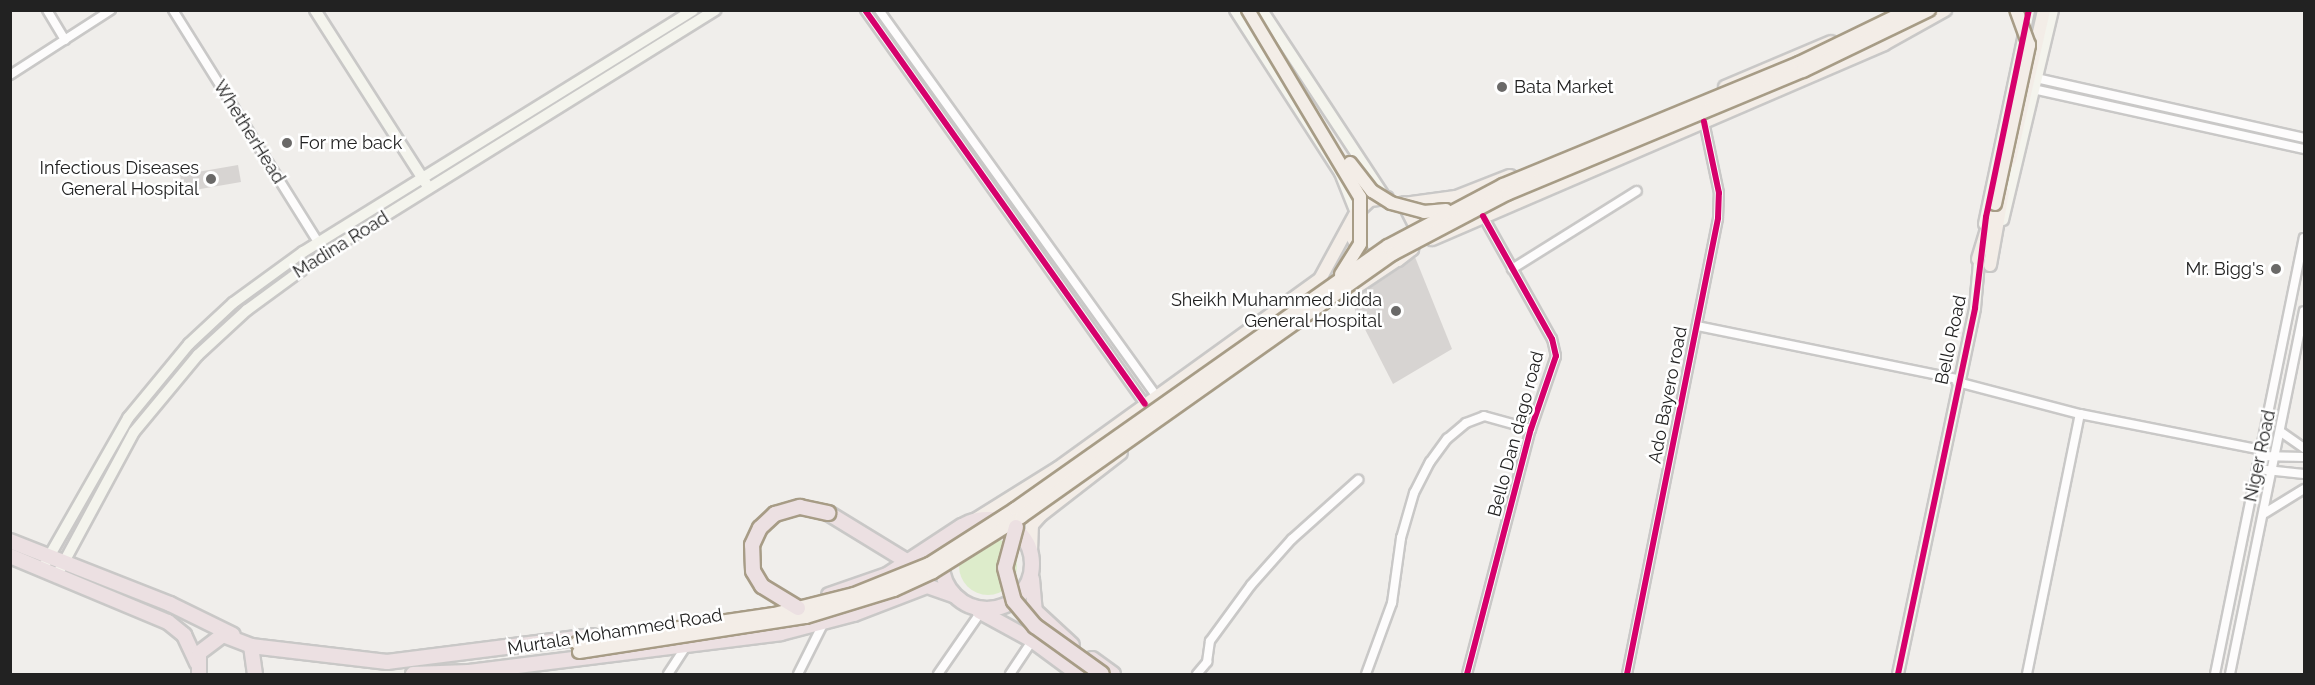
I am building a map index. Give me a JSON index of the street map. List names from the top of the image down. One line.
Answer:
{"streets":{"highway":["Murtala Mohammed Road"],"main road":["Madina Road","Bello Road"],"street":["WhetherHead","Ado Bayero road","Bello Dan dago road","Niger Road"]},"crossings":[["WhetherHead","Madina Road"]],"places":["Bata Market","For me back","Infectious Diseases General Hospital","Mr. Bigg's","Sheikh Muhammed Jidda General Hospital"]}
